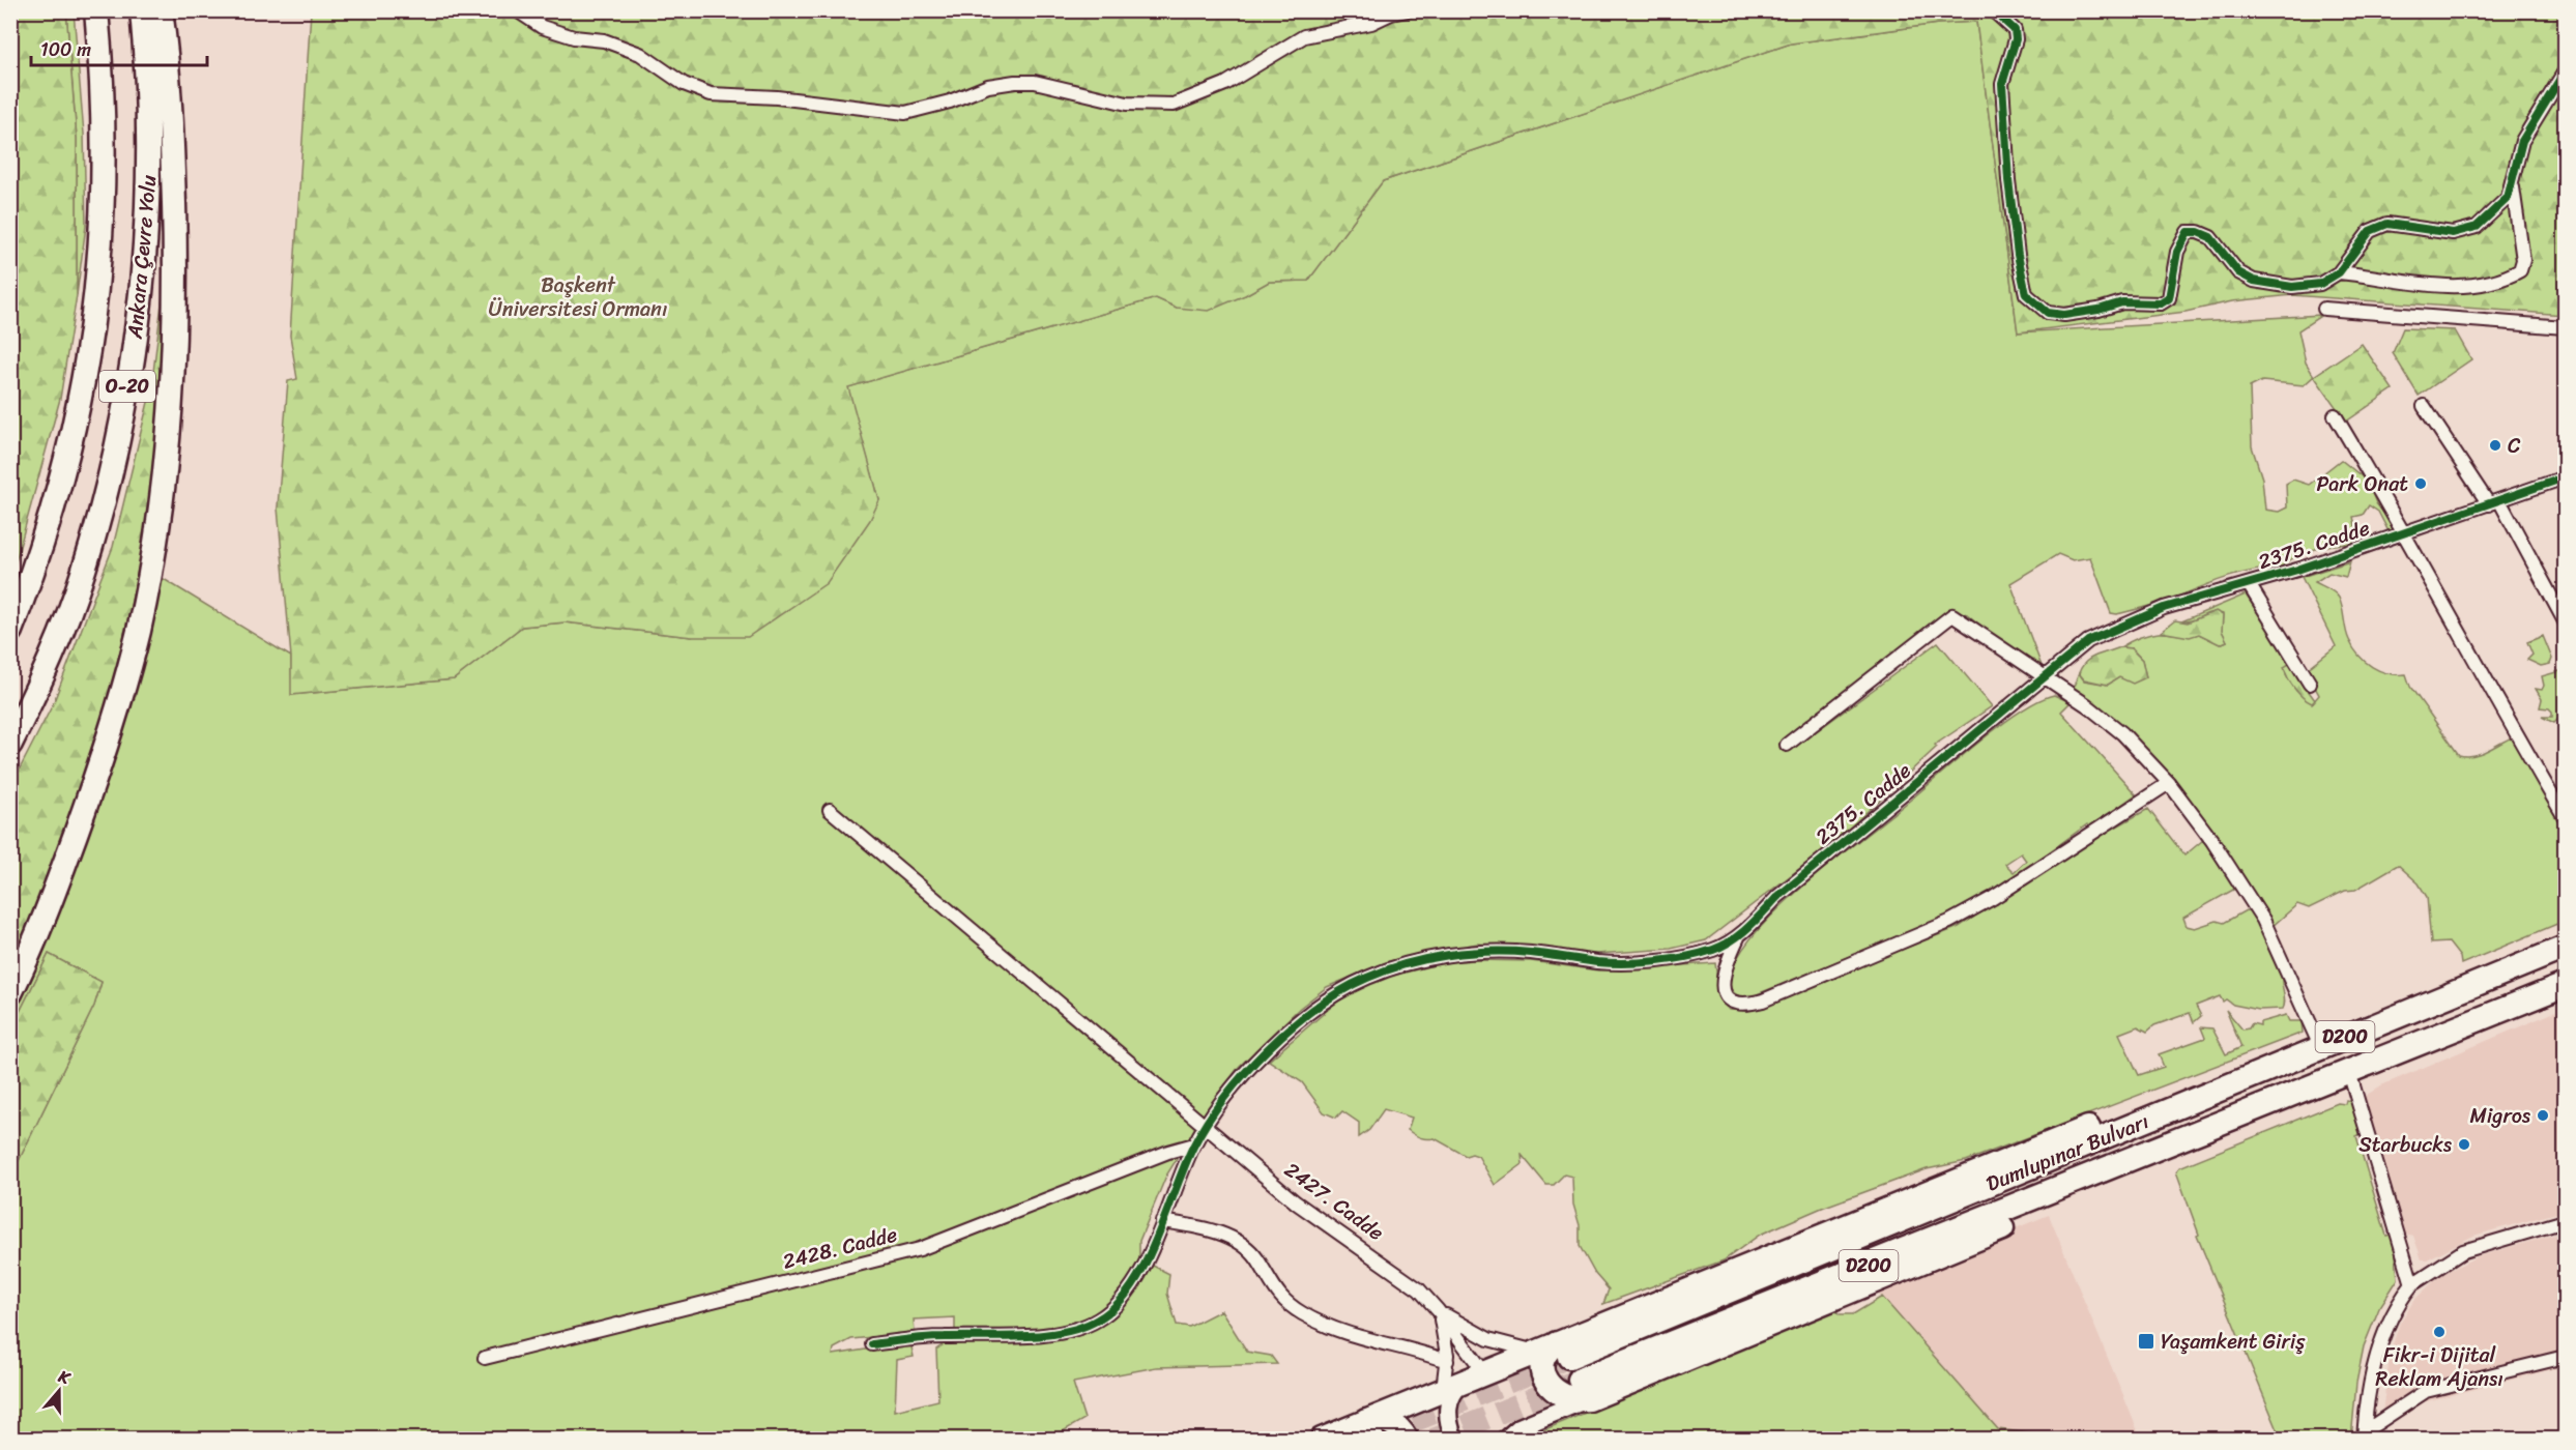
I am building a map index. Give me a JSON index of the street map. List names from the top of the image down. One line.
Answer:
{"streets":{"highway":["Ankara Çevre Yolu","O-20","D200","Dumlupınar Bulvarı"],"street":["2375. Cadde","2427. Cadde","2428. Cadde"]},"crossings":[["2375. Cadde","2427. Cadde"],["2375. Cadde","2428. Cadde"],["Dumlupınar Bulvarı","2427. Cadde"]],"parks":["Başkent Üniversitesi Ormanı"],"places":{"other":["C","Park Onat","Migros","Starbucks","Fikr-i Dijital Reklam Ajansı"],"transit":["Yaşamkent Giriş"]},"scale_bar":"100 m","north":"top"}
